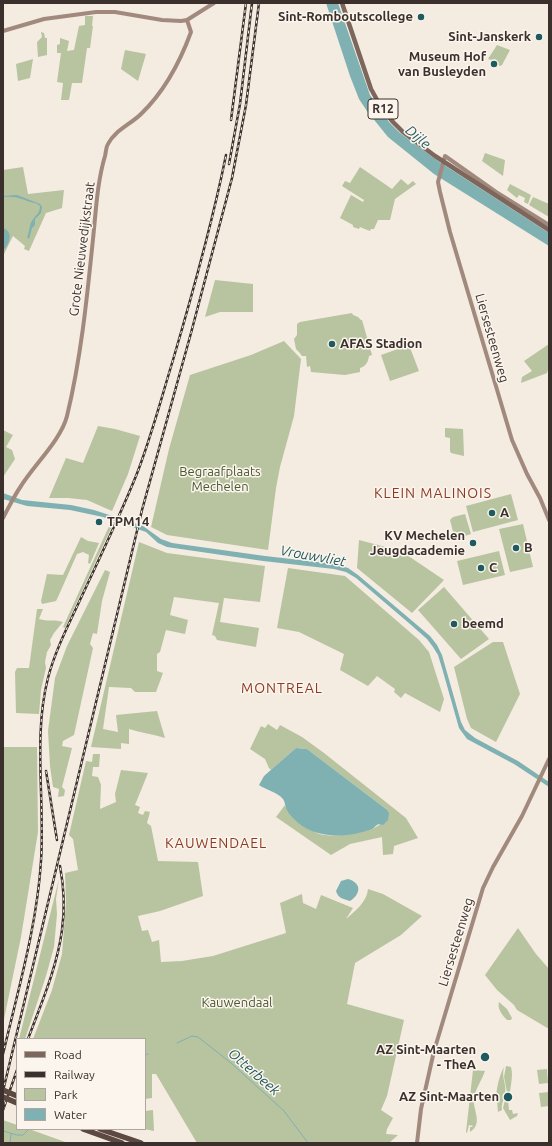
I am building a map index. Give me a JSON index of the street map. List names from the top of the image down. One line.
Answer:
{"streets":{"main road":["R12","Grote Nieuwedijkstraat","Liersesteenweg"]},"crossings":[["R12","Liersesteenweg"]],"districts":["KLEIN MALINOIS","MONTREAL","KAUWENDAEL"],"water":["Dijle","Vrouwvliet","Otterbeek"],"parks":["Begraafplaats Mechelen","Kauwendaal"],"places":["Sint-Romboutscollege","Sint-Janskerk","Museum Hof van Busleyden","AFAS Stadion","A","TPM14","KV Mechelen Jeugdacademie","B","C","beemd","AZ Sint-Maarten - TheA","AZ Sint-Maarten"],"legend":["Road","Railway","Park","Water"]}
